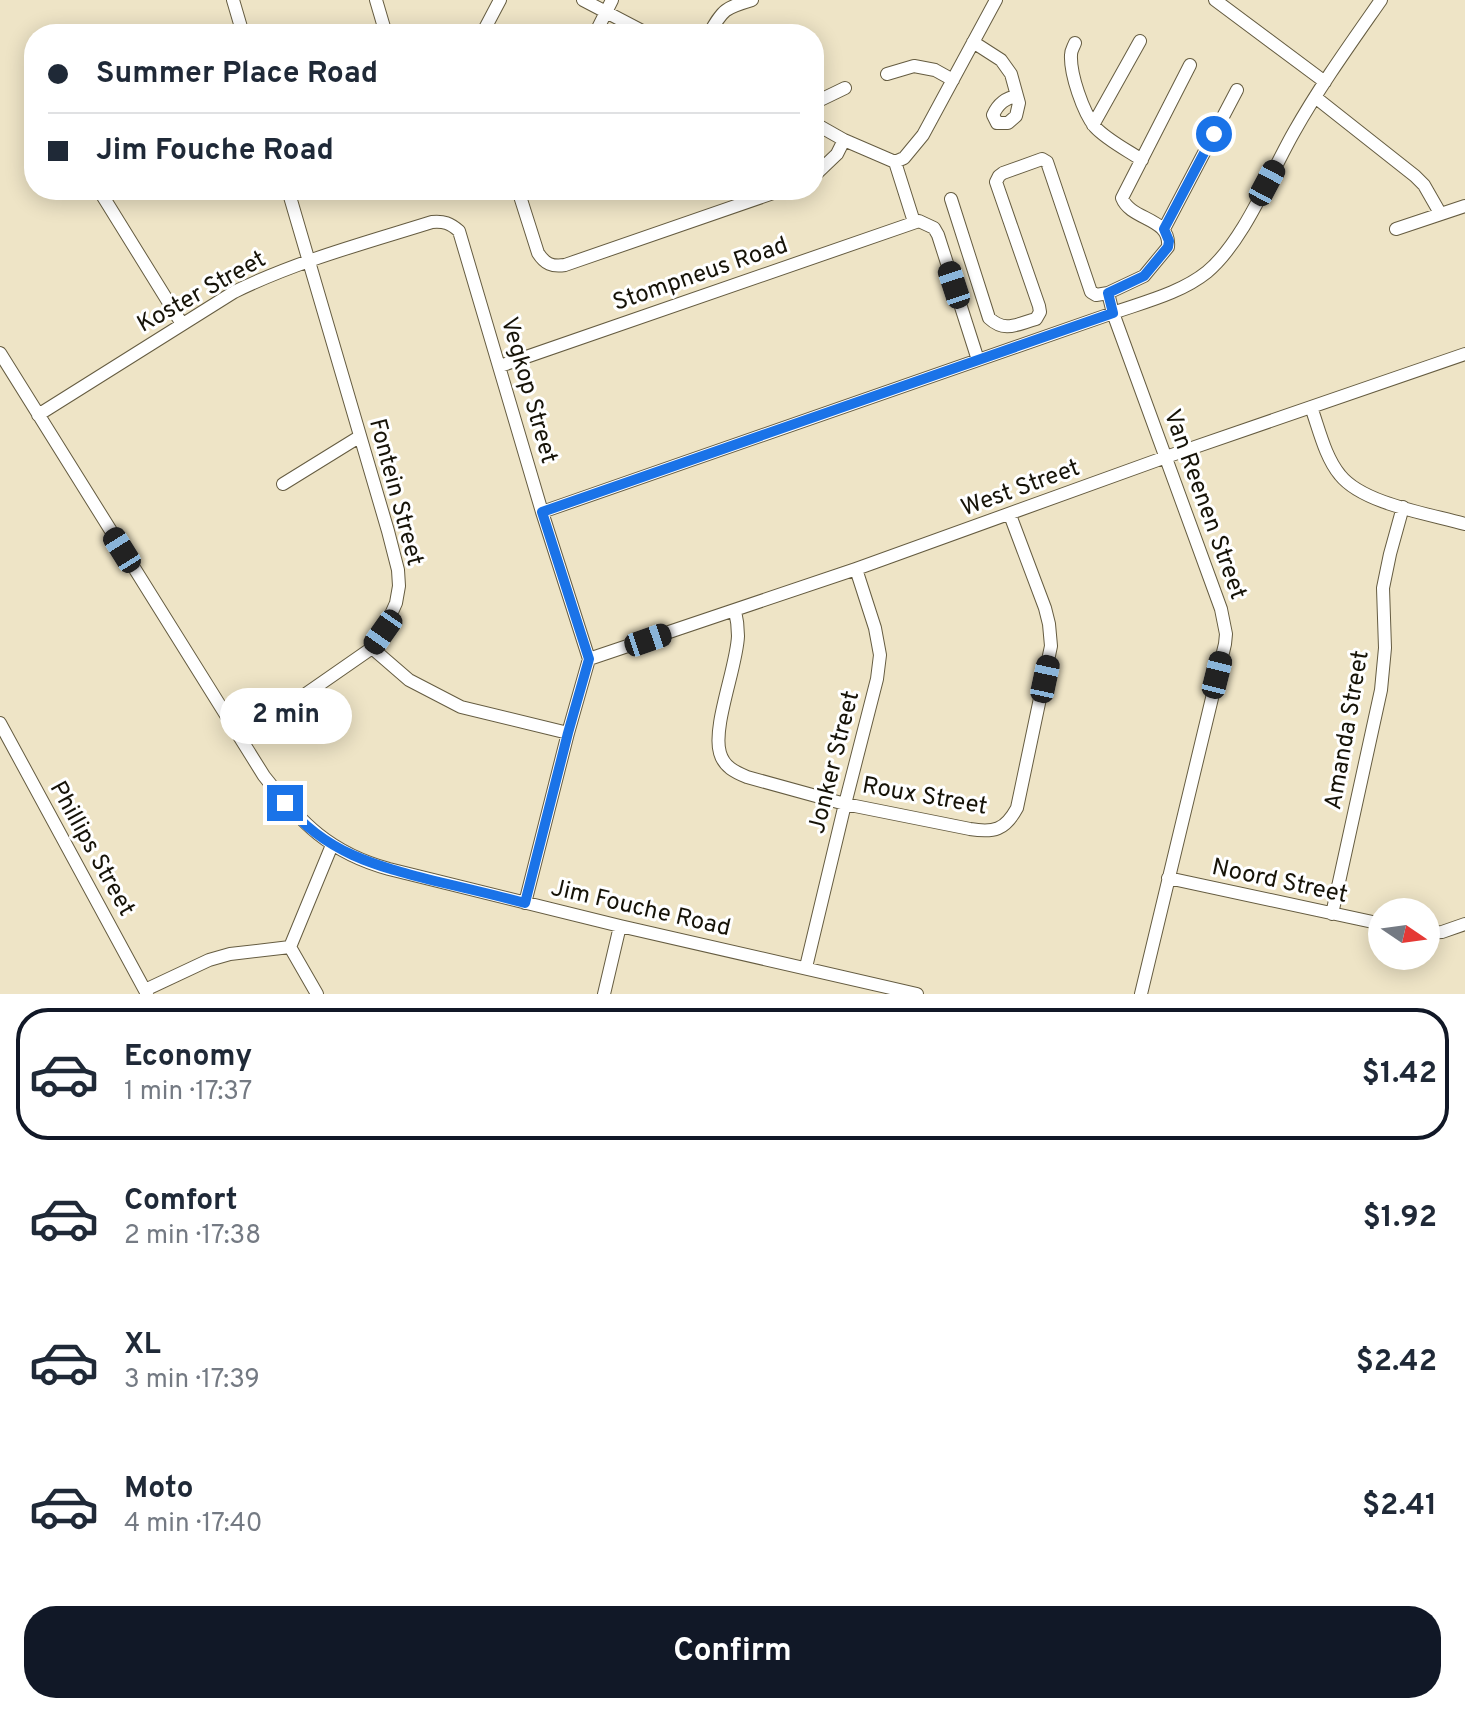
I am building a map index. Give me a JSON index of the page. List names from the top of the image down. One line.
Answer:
{"streets":{"street":["Stompneus Road","Koster Street","Vegkop Street","West Street","Fontein Street","Van Reenen Street","Amanda Street","Jonker Street","Roux Street","Phillips Street","Noord Street","Jim Fouche Road"]},"crossings":[["Stompneus Road","Vegkop Street"],["Koster Street","Vegkop Street"],["Koster Street","Fontein Street"],["Koster Street","Jim Fouche Road"],["Vegkop Street","West Street"],["West Street","Van Reenen Street"],["West Street","Jonker Street"],["West Street","Roux Street"],["Fontein Street","Jim Fouche Road"],["Van Reenen Street","Noord Street"],["Amanda Street","Noord Street"],["Jonker Street","Roux Street"],["Jonker Street","Jim Fouche Road"]],"north":"right","page":{"banner":["Summer Place Road","Jim Fouche Road"],"bubble":"2 min","list":[{"name":"Economy","note":"1 min · 17:37","value":"$1.42"},{"name":"Comfort","note":"2 min · 17:38","value":"$1.92"},{"name":"XL","note":"3 min · 17:39","value":"$2.42"},{"name":"Moto","note":"4 min · 17:40","value":"$2.41"}],"buttons":"Confirm"}}
